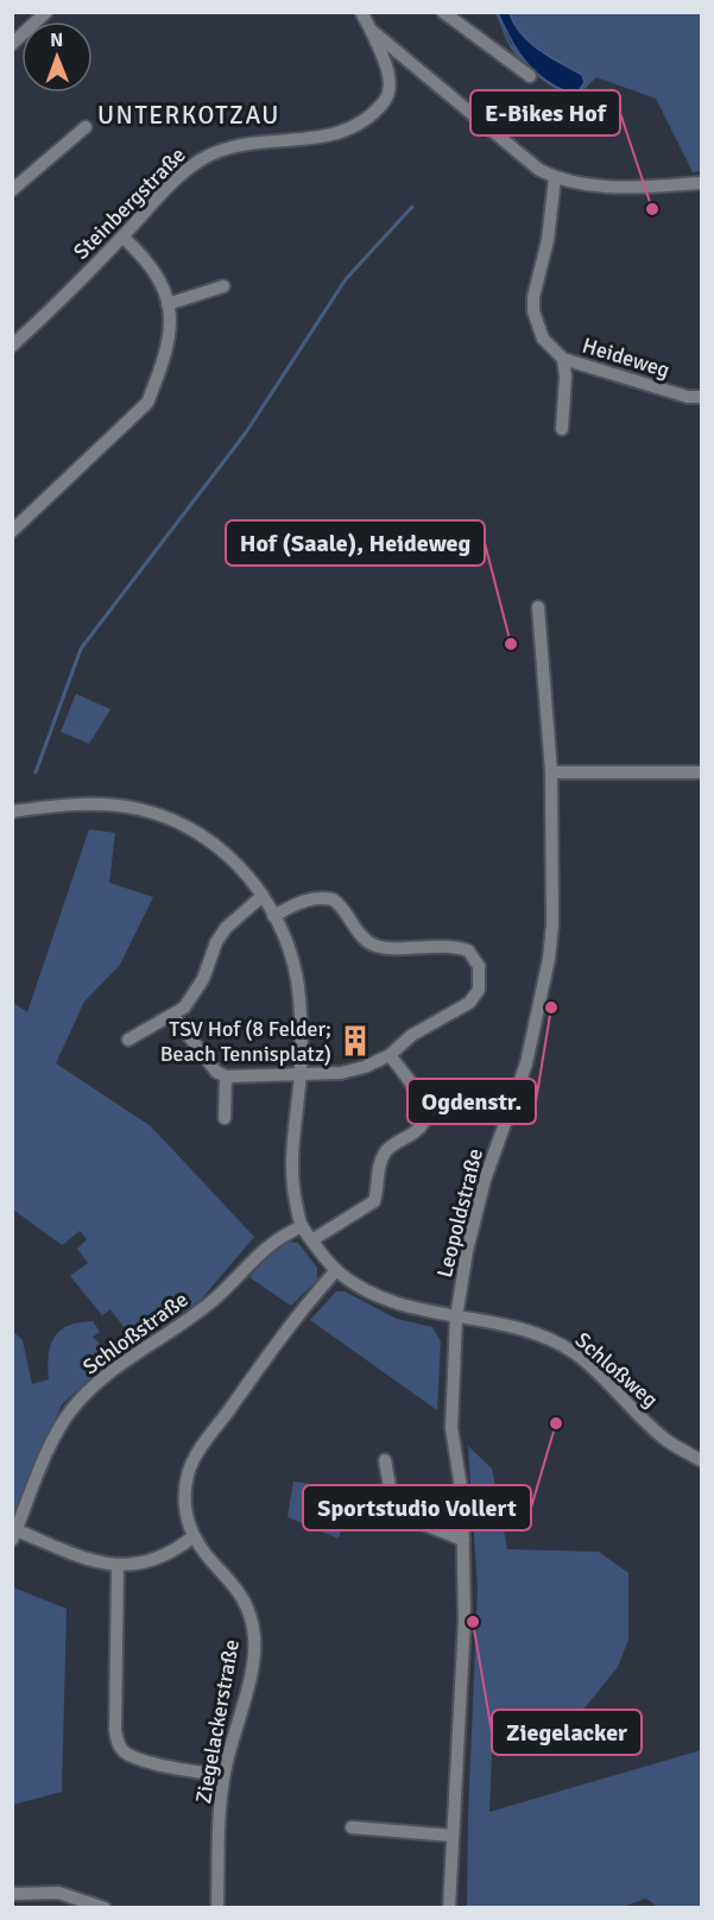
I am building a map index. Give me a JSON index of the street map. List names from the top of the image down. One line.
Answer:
{"streets":{"street":["Steinbergstraße","Heideweg","Leopoldstraße","Schloßstraße","Schloßweg","Ziegelackerstraße"]},"crossings":[["Leopoldstraße","Schloßweg"],["Schloßstraße","Schloßweg"],["Schloßweg","Ziegelackerstraße"]],"districts":["UNTERKOTZAU"],"places":{"other":["E-Bikes Hof","Hof (Saale), Heideweg","Ogdenstr.","Sportstudio Vollert","Ziegelacker"],"building":["TSV Hof (8 Felder; Beach Tennisplatz)"]},"north":"top"}
